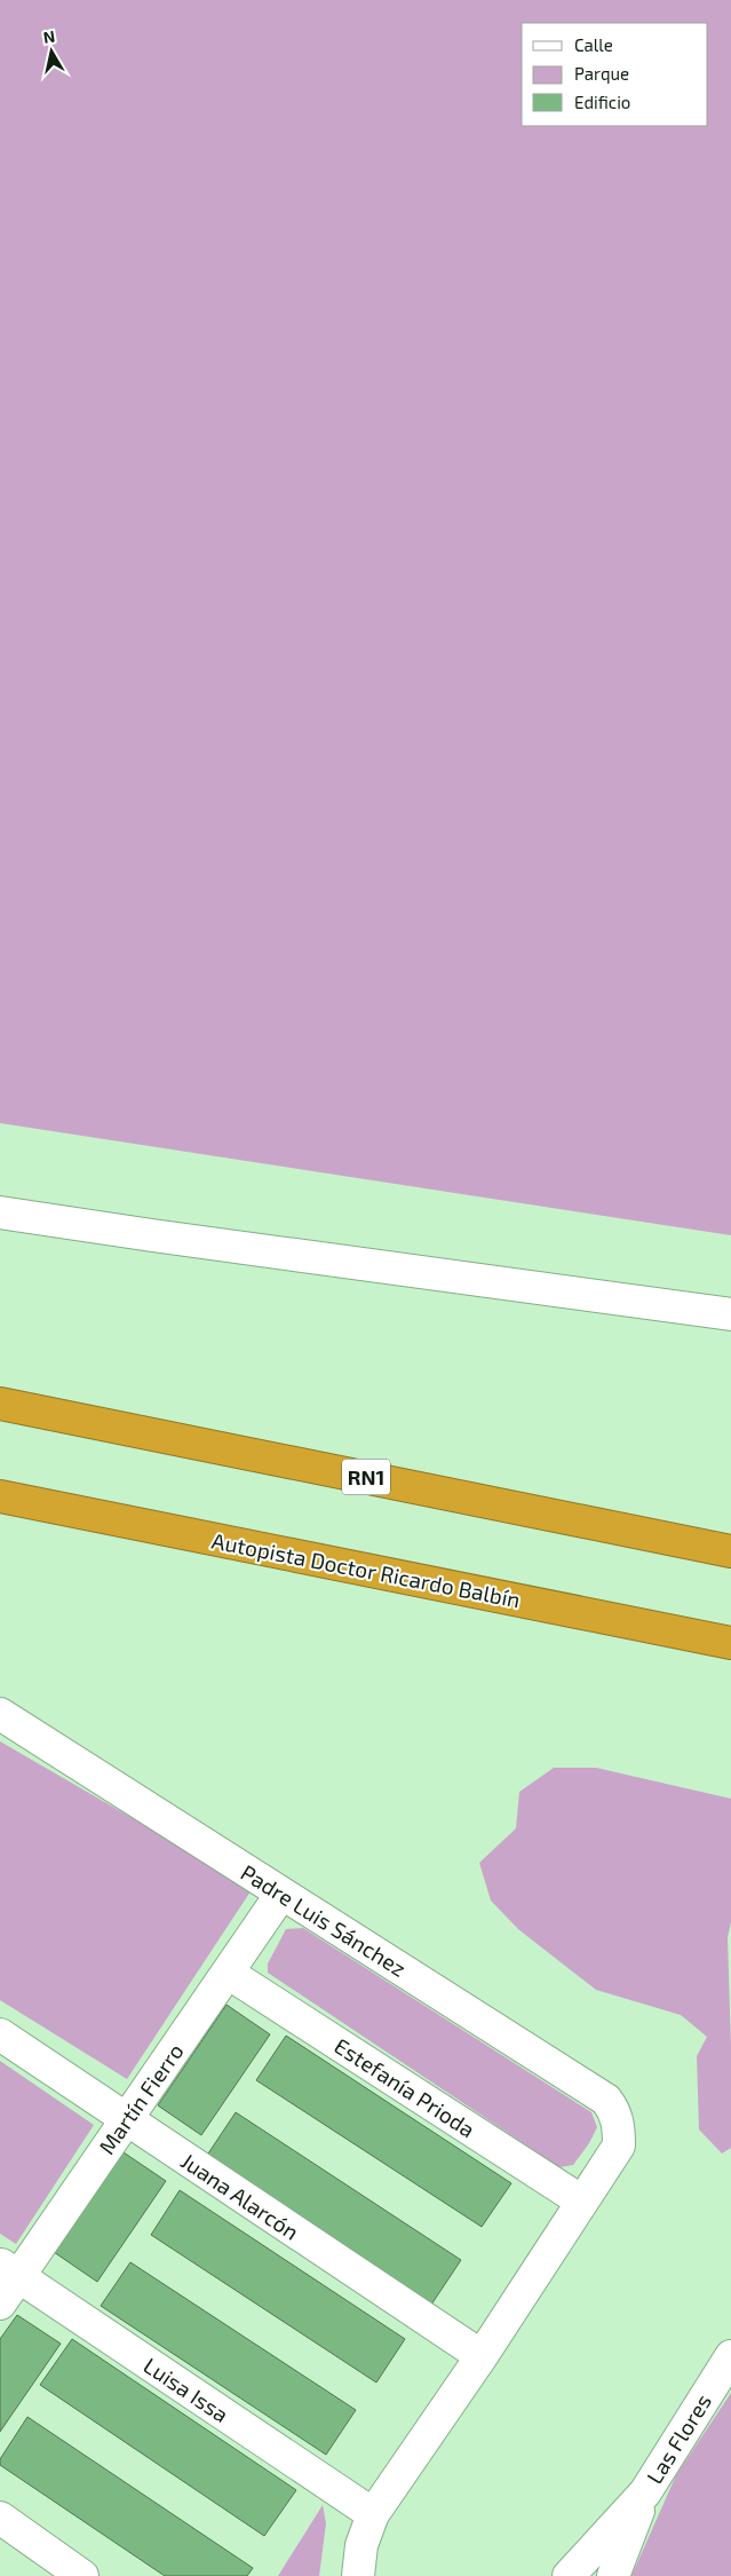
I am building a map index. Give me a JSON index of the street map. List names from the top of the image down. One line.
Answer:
{"streets":{"highway":["RN1","Autopista Doctor Ricardo Balbín"],"street":["Padre Luis Sánchez","Estefanía Prioda","Martín Fierro","Juana Alarcón","Luisa Issa","Las Flores"]},"crossings":[["Padre Luis Sánchez","Estefanía Prioda"],["Padre Luis Sánchez","Martín Fierro"],["Estefanía Prioda","Martín Fierro"],["Martín Fierro","Juana Alarcón"],["Martín Fierro","Luisa Issa"]],"legend":["Calle","Parque","Edificio"],"north":"top"}
